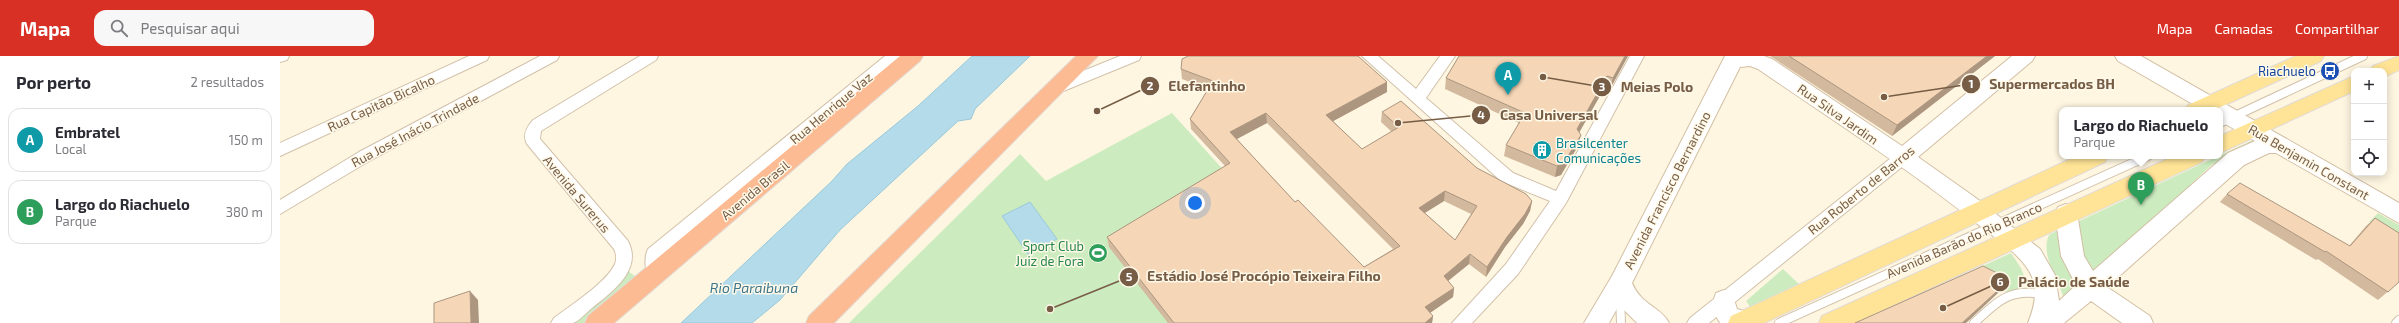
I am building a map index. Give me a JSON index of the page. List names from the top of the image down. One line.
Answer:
{"streets":{"highway":["Avenida Brasil"],"main road":["Avenida Barão do Rio Branco"],"street":["Rua Capitão Bicalho","Rua Henrique Vaz","Rua Silva Jardim","Rua José Inácio Trindade","Rua Benjamin Constant","Avenida Francisco Bernardino","Rua Roberto de Barros","Avenida Surerus"]},"crossings":[["Rua Henrique Vaz","Avenida Brasil"],["Rua Silva Jardim","Avenida Francisco Bernardino"],["Rua Silva Jardim","Rua Roberto de Barros"],["Rua Silva Jardim","Avenida Barão do Rio Branco"]],"water":["Rio Paraibuna"],"places":{"bus stop":["Riachuelo"],"other":["Meias Polo","Supermercados BH","Elefantinho","Casa Universal","Palácio de Saúde","Estádio José Procópio Teixeira Filho"],"building":["Brasilcenter Comunicações"],"sports":["Sport Club Juiz de Fora"]},"page":{"header":"Mapa","search":"Pesquisar aqui","nav":["Mapa","Camadas","Compartilhar"],"heading":["Por perto","2 resultados"],"pins":["A","B"],"map_buttons":["+","−"],"popup":["Largo do Riachuelo","Parque"],"list":[{"mark":"A","name":"Embratel","note":"Local","value":"150 m"},{"mark":"B","name":"Largo do Riachuelo","note":"Parque","value":"380 m"}]}}
